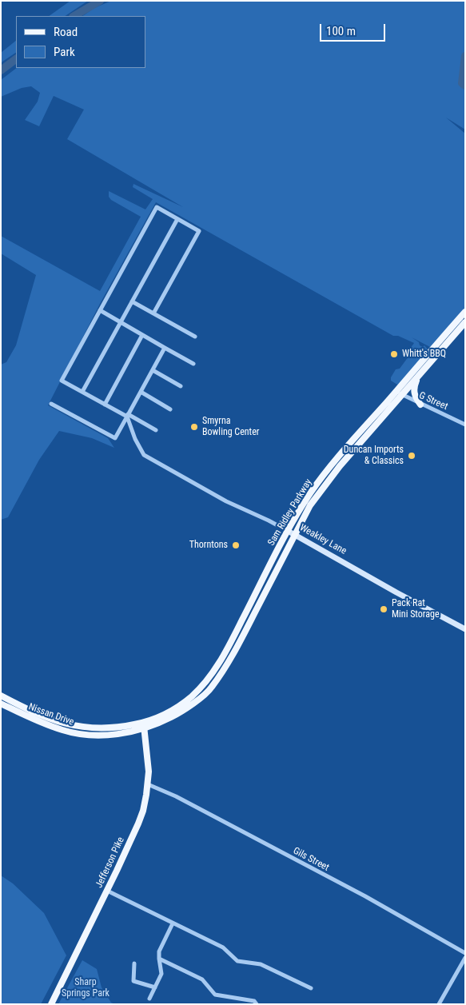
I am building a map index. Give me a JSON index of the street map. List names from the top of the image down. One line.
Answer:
{"streets":{"main road":["Sam Ridley Parkway","Weakley Lane","Nissan Drive","Jefferson Pike"],"street":["G Street","Gils Street"]},"crossings":[["G Street","Sam Ridley Parkway"],["Sam Ridley Parkway","Weakley Lane"],["Sam Ridley Parkway","Nissan Drive"],["Sam Ridley Parkway","Jefferson Pike"],["Nissan Drive","Jefferson Pike"],["Gils Street","Jefferson Pike"]],"parks":["Sharp Springs Park"],"places":["Whitt's BBQ","Smyrna Bowling Center","Duncan Imports & Classics","Thorntons","Pack Rat Mini Storage"],"legend":["Road","Park"],"scale_bar":"100 m"}
